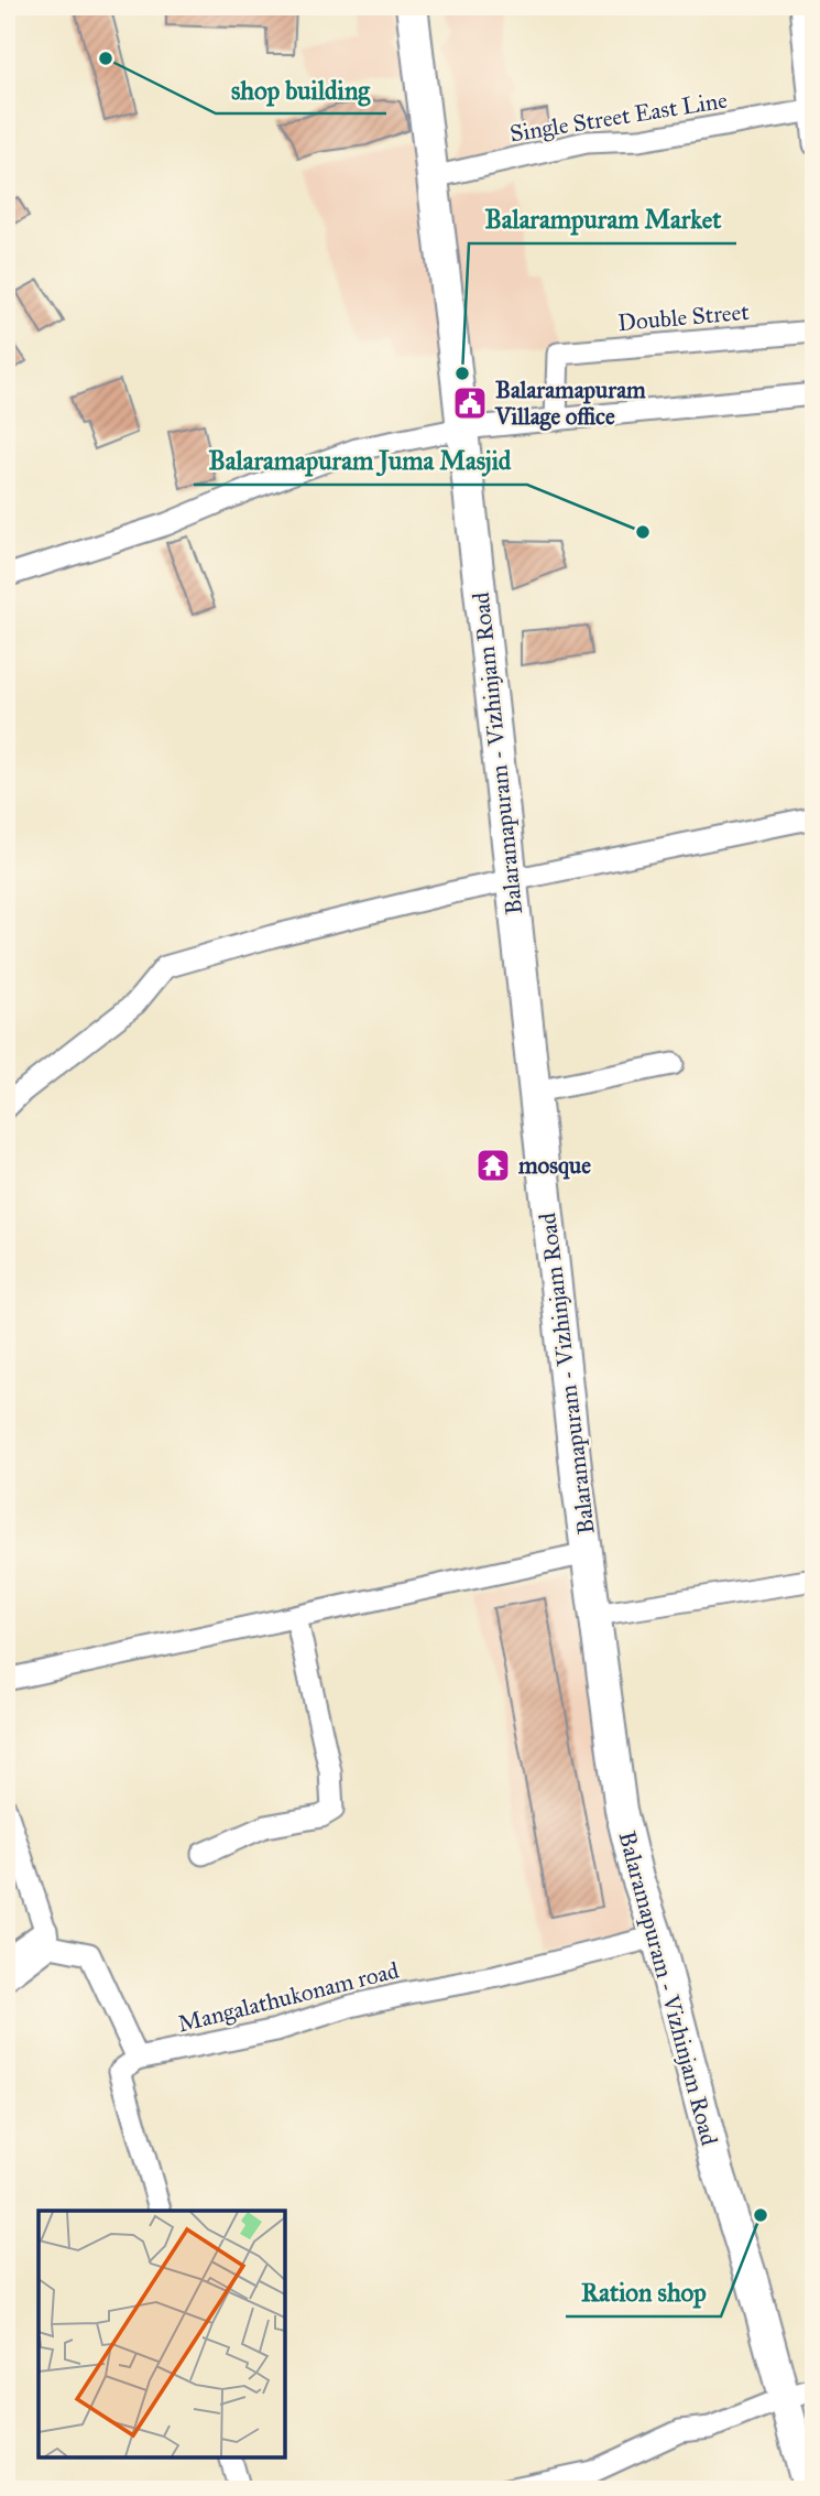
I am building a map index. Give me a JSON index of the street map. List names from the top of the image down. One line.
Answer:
{"streets":{"main road":["Balaramapuram - Vizhinjam Road"],"street":["Single Street East Line","Double Street","Mangalathukonam road"]},"crossings":[["Single Street East Line","Balaramapuram - Vizhinjam Road"],["Balaramapuram - Vizhinjam Road","Mangalathukonam road"]],"places":{"other":["shop building","Balarampuram Market","Balaramapuram Juma Masjid","Ration shop"],"public building":["Balaramapuram Village office"],"temple":["mosque"]}}
